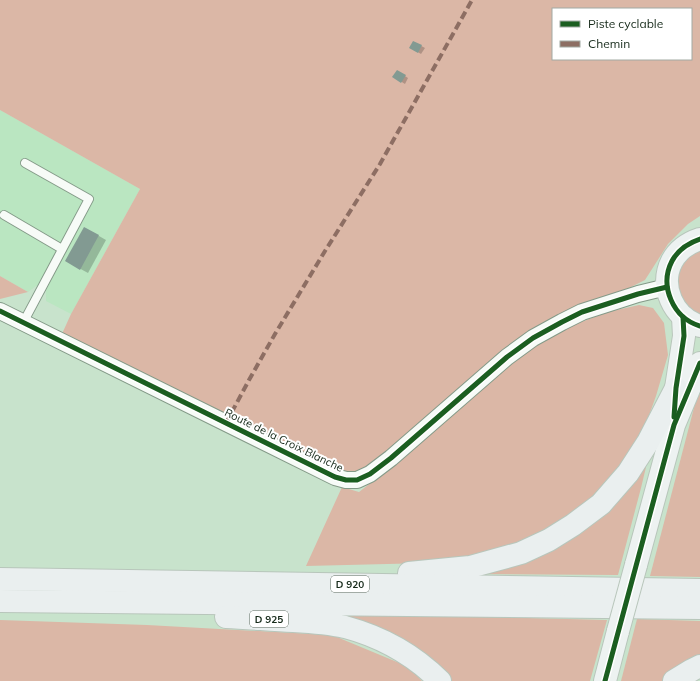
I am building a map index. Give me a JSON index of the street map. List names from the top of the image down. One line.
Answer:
{"streets":{"highway":["D 920","D 925"],"street":["Route de la Croix Blanche"]},"crossings":[["D 920","D 925"]],"legend":["Piste cyclable","Chemin"]}
